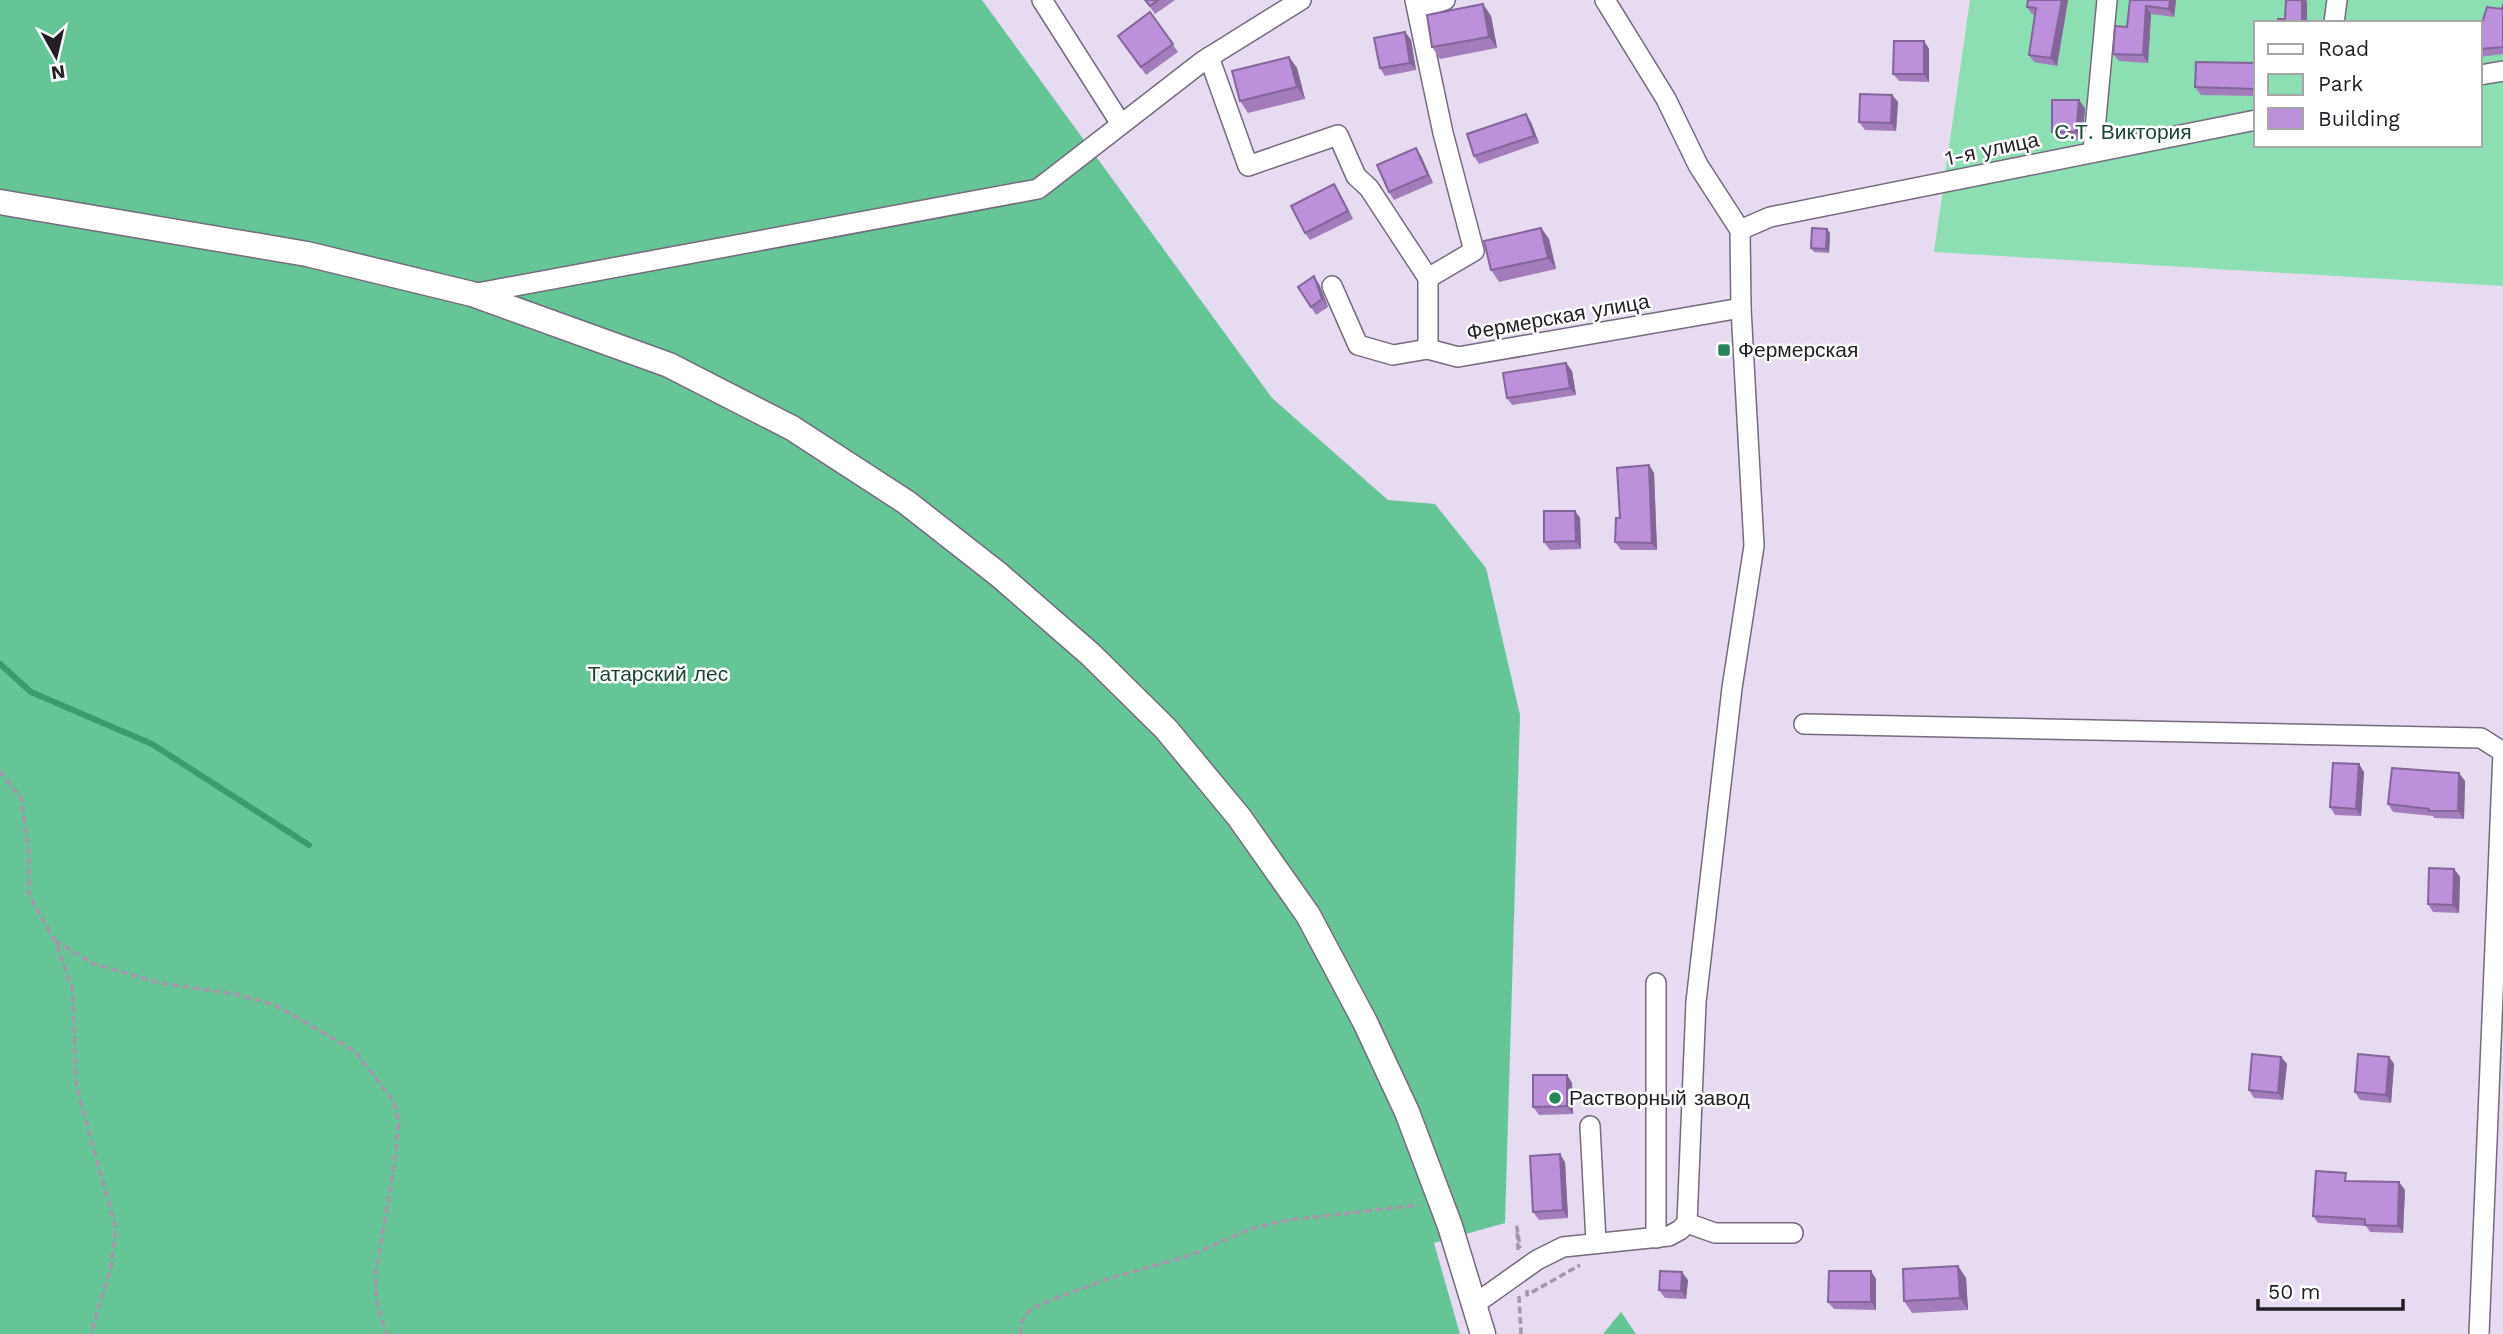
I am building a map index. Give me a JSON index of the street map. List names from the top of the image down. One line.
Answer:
{"streets":{"street":["1-я улица","Фермерская улица"]},"parks":["С.Т. Виктория","Татарский лес"],"places":{"transit":["Фермерская"],"other":["Растворный завод"]},"legend":["Road","Park","Building"],"scale_bar":"50 m","north":"bottom"}
